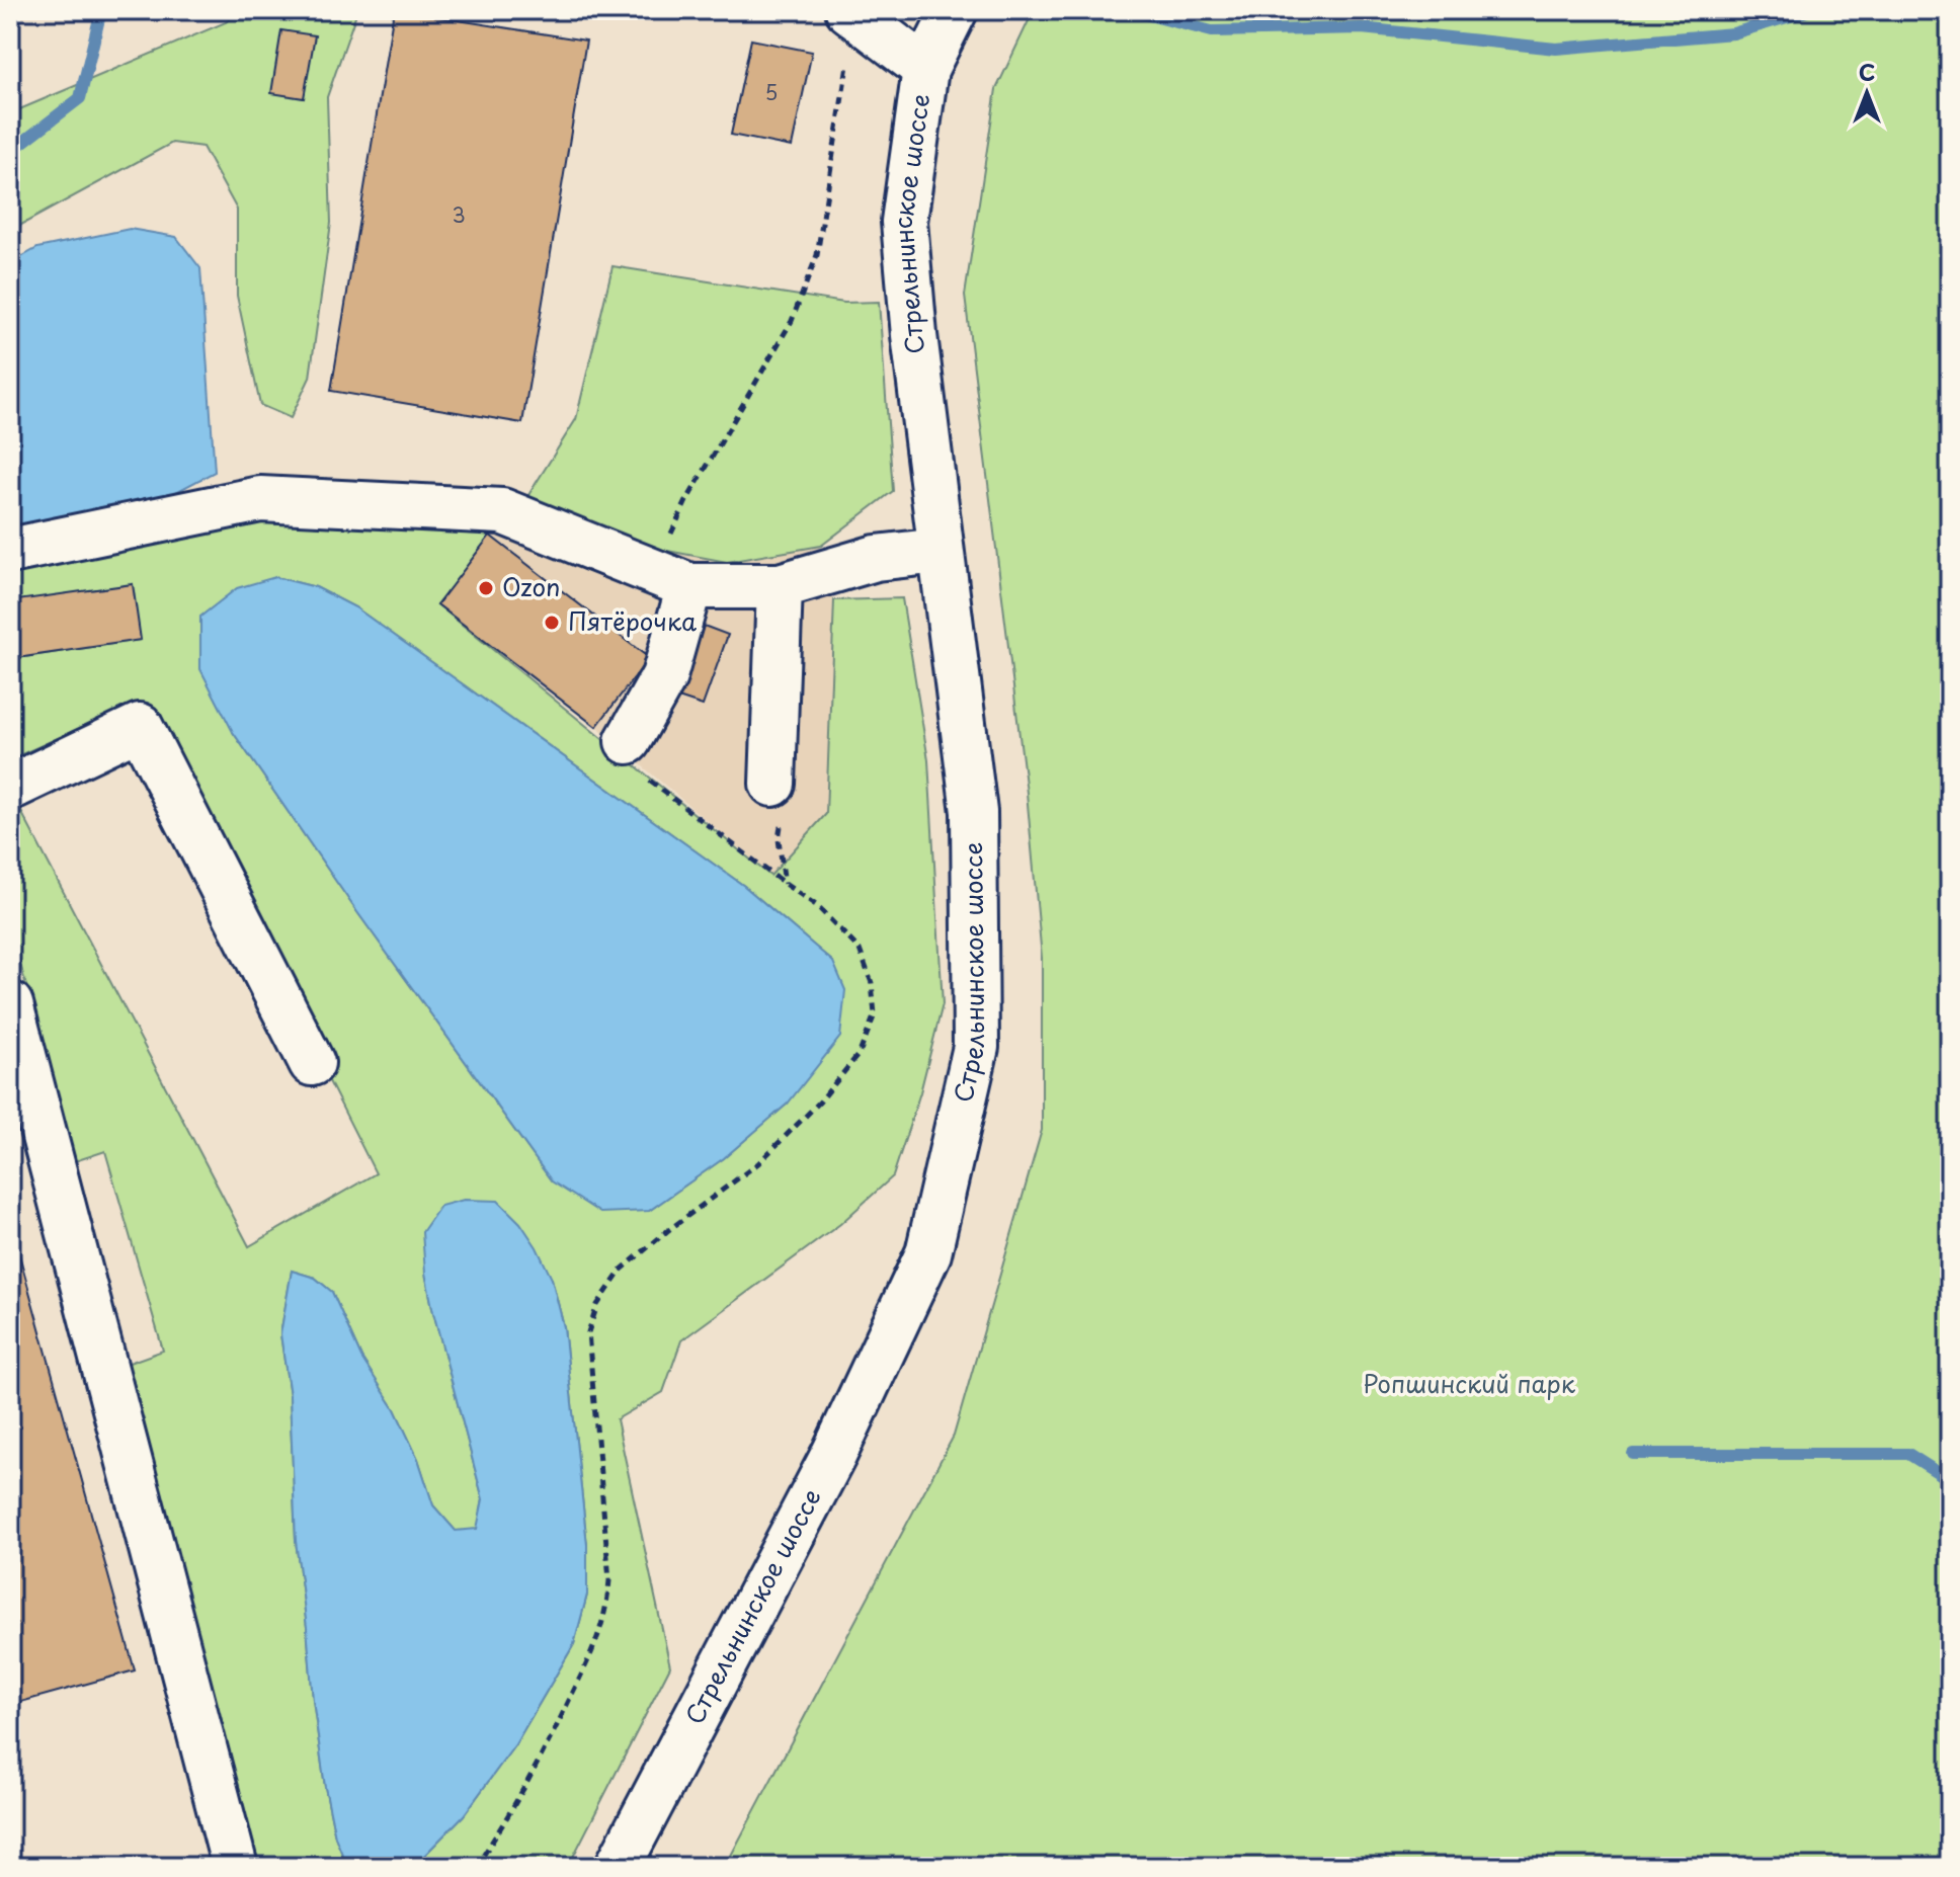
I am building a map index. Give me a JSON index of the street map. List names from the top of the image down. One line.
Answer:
{"streets":{"main road":["Стрельнинское шоссе"]},"parks":["Ропшинский парк"],"places":["Ozon","Пятёрочка"],"house_numbers":["5","3"],"north":"top"}
